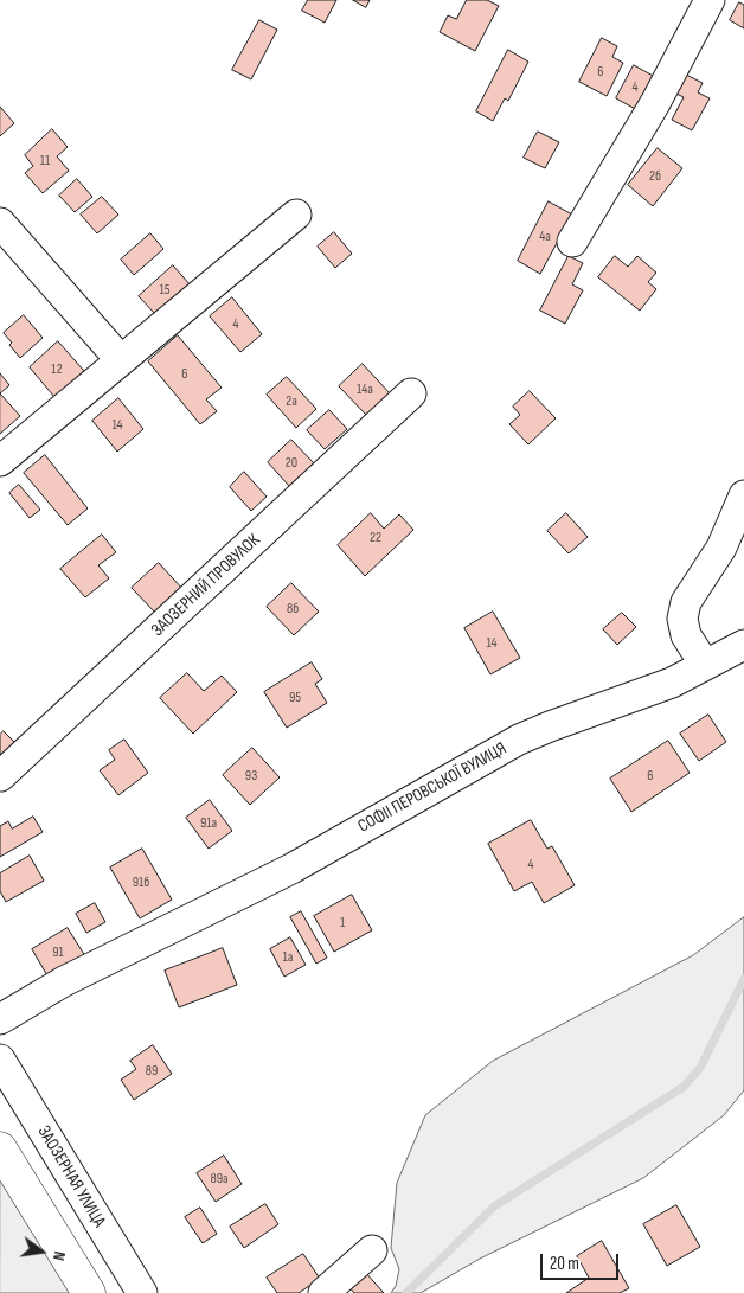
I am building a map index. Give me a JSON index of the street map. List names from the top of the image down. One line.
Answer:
{"streets":{"street":["ЗАОЗЕРНИЙ ПРОВУЛОК","СОФІІ ПЕРОВСЬКОЇ ВУЛИЦЯ","ЗАОЗЕРНАЯ УЛИЦА"]},"house_numbers":["6","4","11","2б","4а","15","4","12","6","14а","2а","14","20","22","8б","14","95","93","6","91а","4","91б","1","91","1а","89","89а"],"scale_bar":"20 m","north":"right"}
